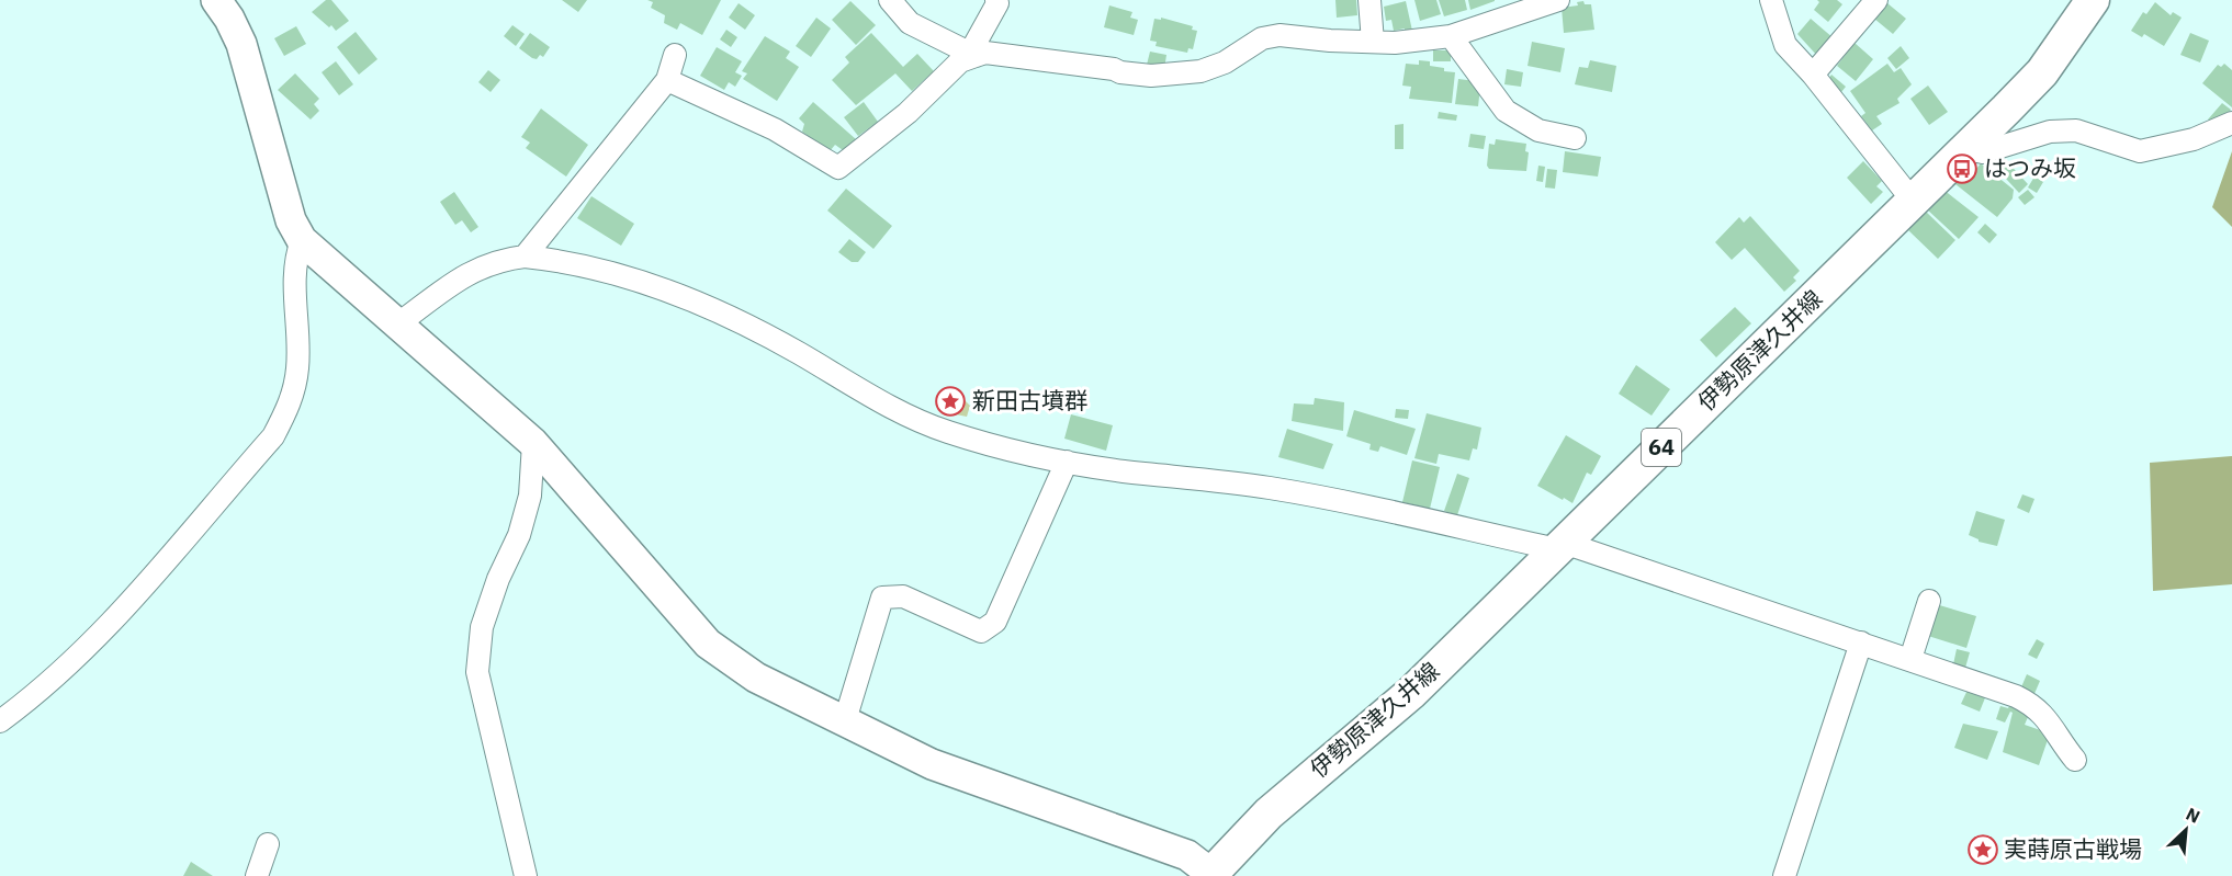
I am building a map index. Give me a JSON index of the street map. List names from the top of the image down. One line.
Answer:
{"streets":{"main road":["伊勢原津久井線","64"]},"places":{"bus stop":["はつみ坂"],"place":["新田古墳群","実蒔原古戦場"]},"north":"top right"}
